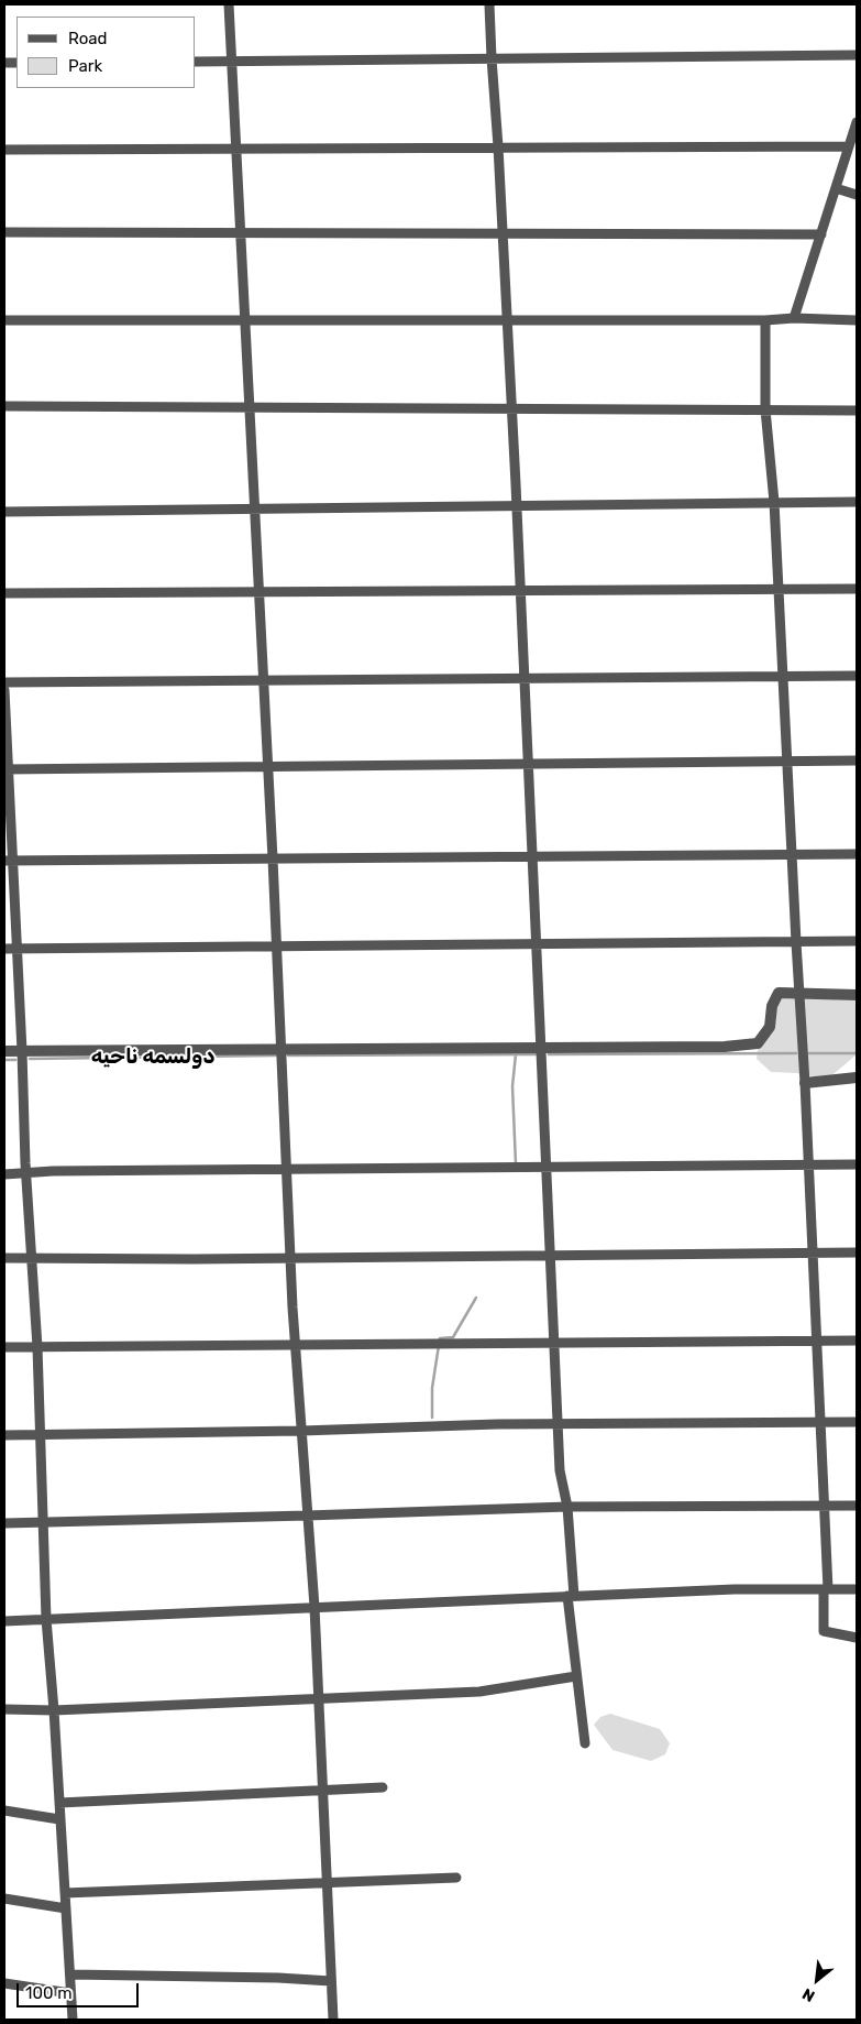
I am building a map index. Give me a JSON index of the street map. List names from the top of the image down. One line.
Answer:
{"districts":["دولسمه ناحیه"],"legend":["Road","Park"],"scale_bar":"100 m","north":"bottom left"}
